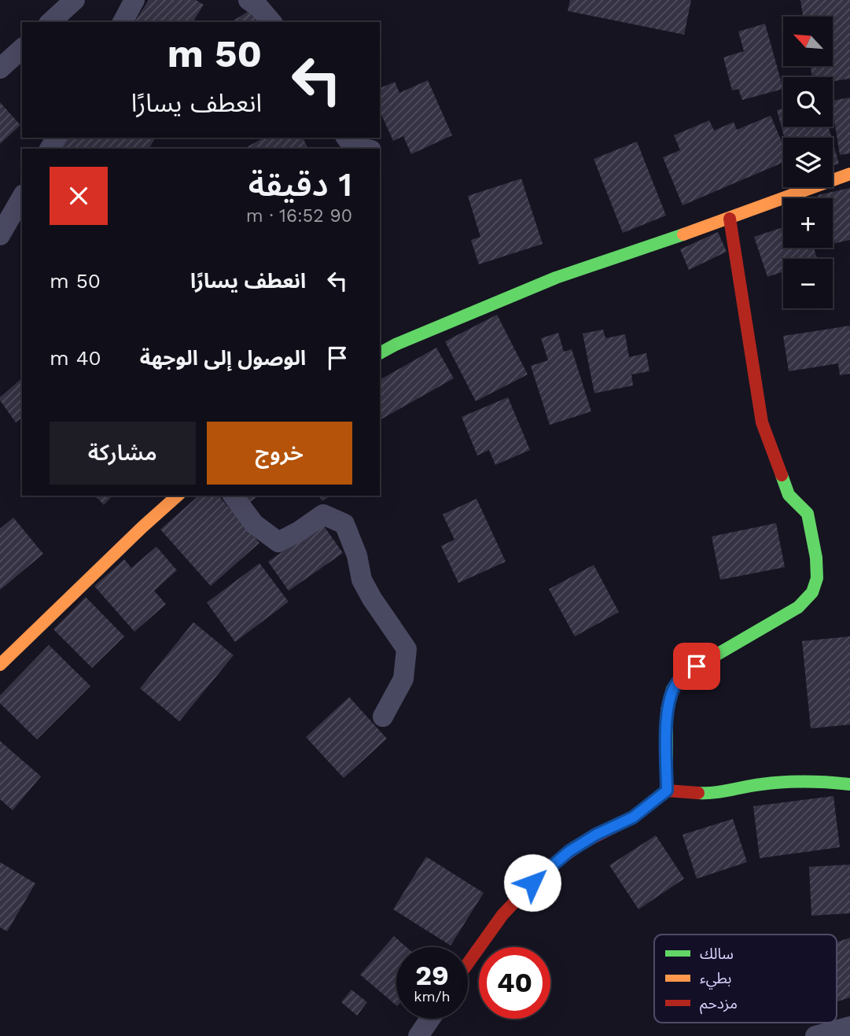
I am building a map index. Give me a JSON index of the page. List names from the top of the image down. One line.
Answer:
{"legend":["سالك","بطيء","مزدحم"],"north":"top left","page":{"map_buttons":["+","−"],"turn":["50 m","انعطف يسارًا"],"heading":["1 دقيقة","90 m · 16:52"],"list":[{"name":"انعطف يسارًا","value":"50 m"},{"name":"الوصول إلى الوجهة","value":"40 m"}],"buttons":["خروج","مشاركة"],"speed":"29 km/h","limit":"40"}}
